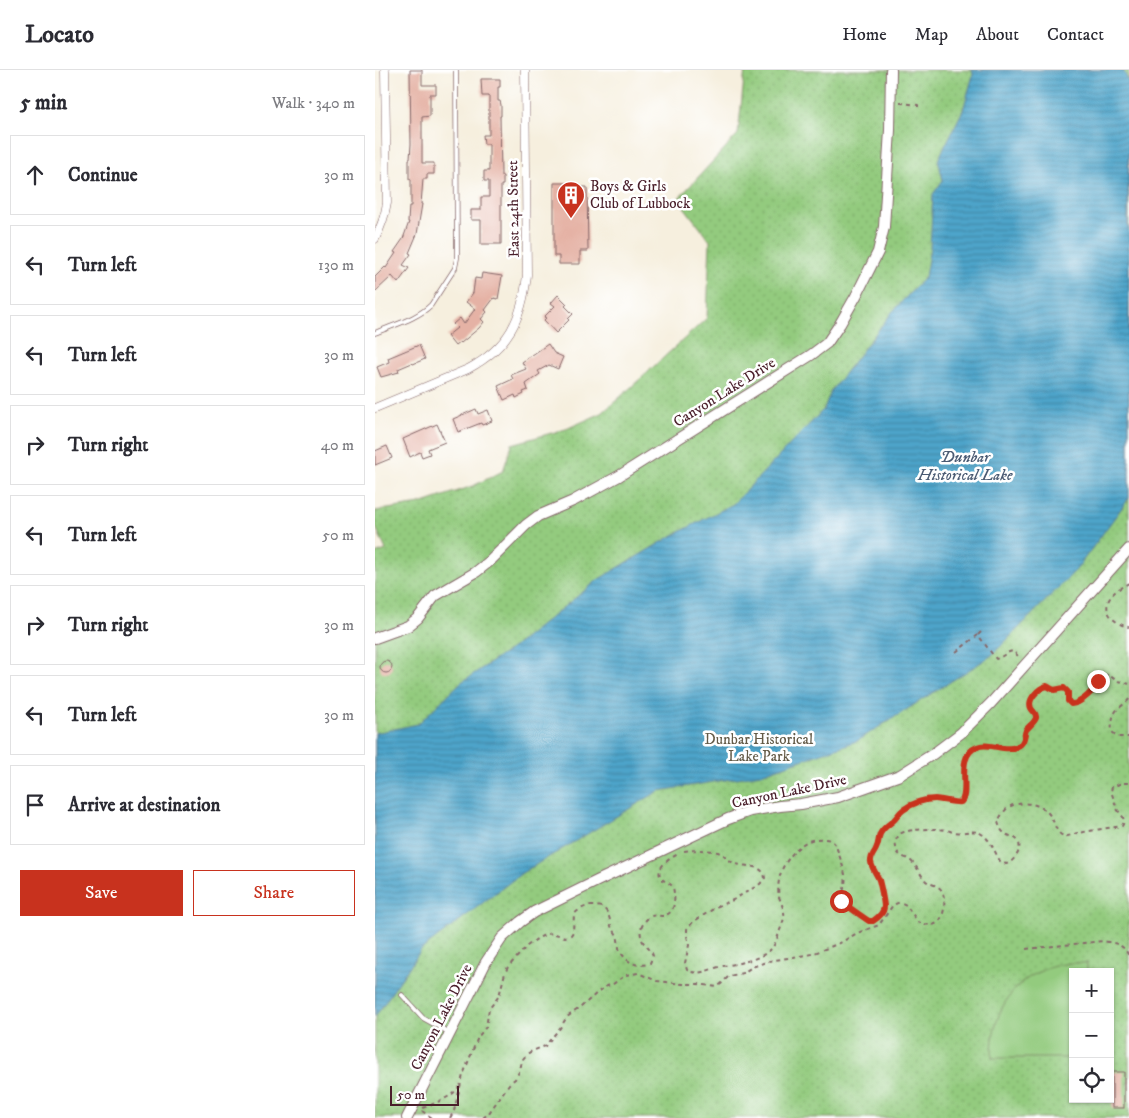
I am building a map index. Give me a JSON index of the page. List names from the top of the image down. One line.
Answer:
{"streets":{"street":["East 24th Street","Canyon Lake Drive"]},"water":["Dunbar Historical Lake"],"parks":["Dunbar Historical Lake Park"],"places":{"building":["Boys & Girls Club of Lubbock"]},"scale_bar":"50 m","page":{"header":"Locato","nav":["Home","Map","About","Contact"],"heading":["5 min","Walk · 340 m"],"list":[["Continue","30 m"],["Turn left","130 m"],["Turn left","30 m"],["Turn right","40 m"],["Turn left","50 m"],["Turn right","30 m"],["Turn left","30 m"],"Arrive at destination"],"buttons":["Save","Share"],"map_buttons":["+","−"],"scale":"50 m"}}
